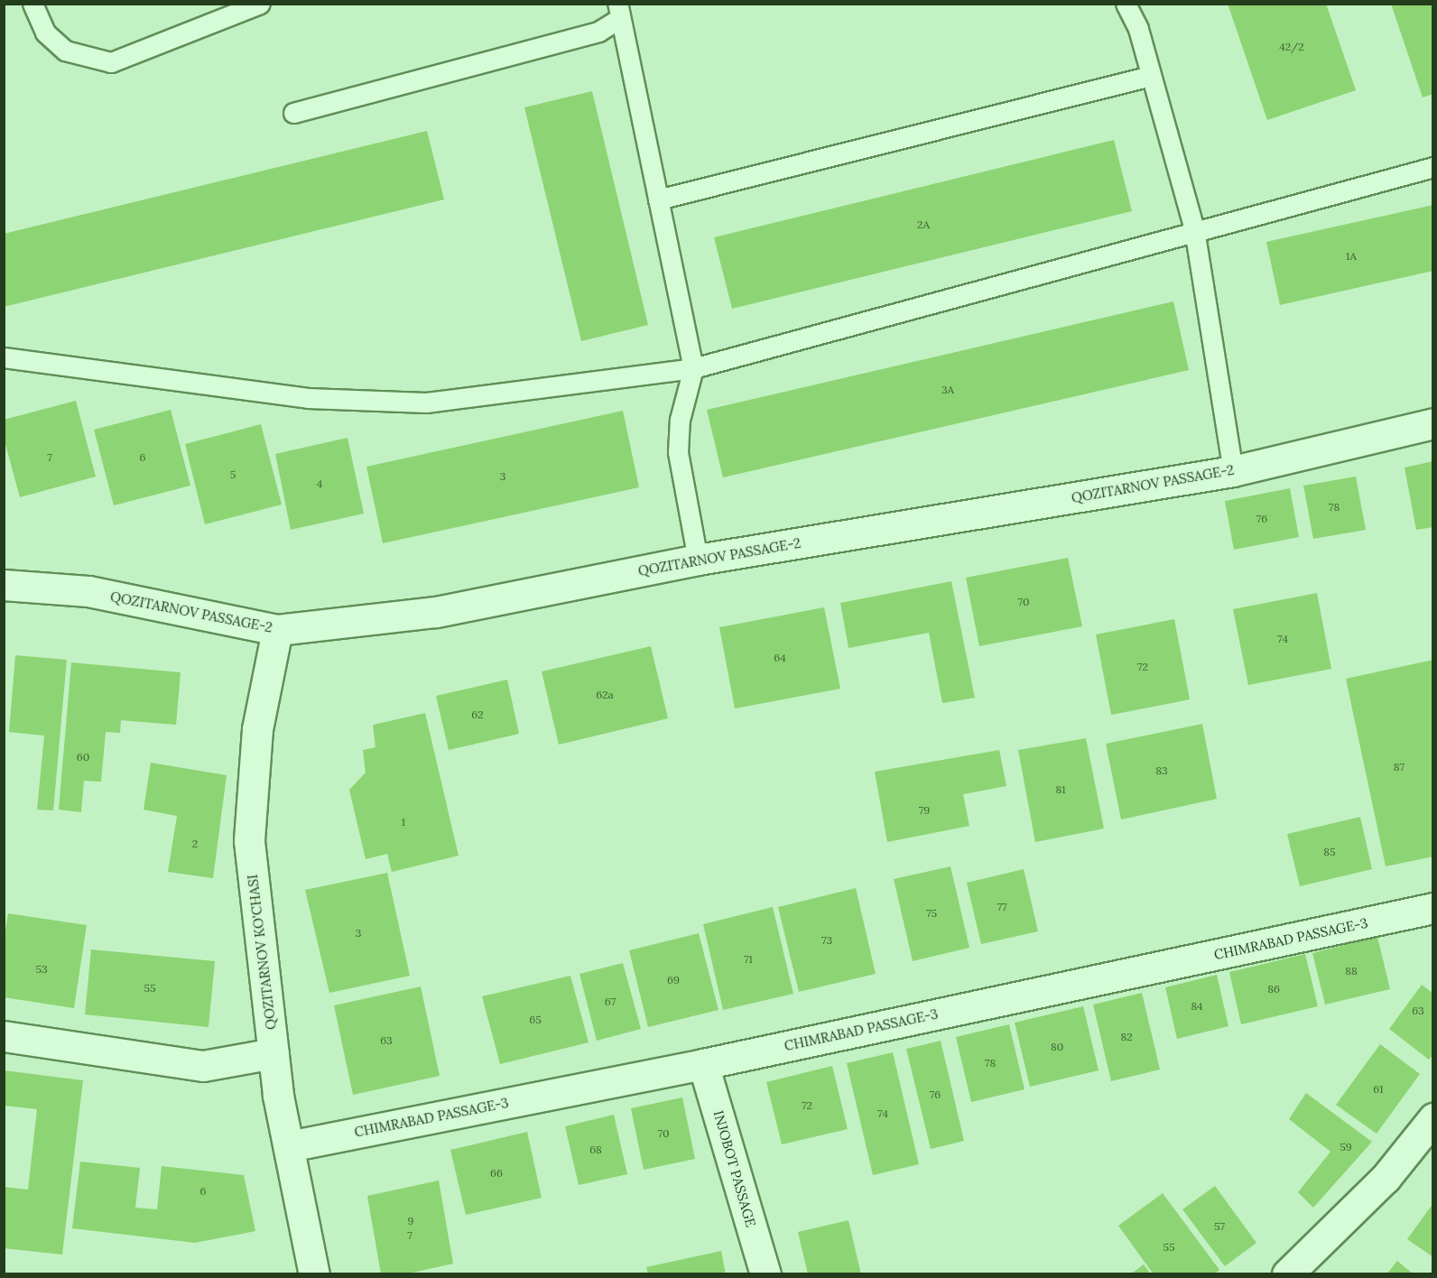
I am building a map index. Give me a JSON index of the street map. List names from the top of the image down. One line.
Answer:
{"streets":{"street":["QOZITARNOV PASSAGE-2","CHIMRАBАD PASSAGE-3","QOZITARNOV KO'CHASI","INJOBOT PASSAGE"]},"crossings":[["QOZITARNOV PASSAGE-2","QOZITARNOV KO'CHASI"],["CHIMRАBАD PASSAGE-3","QOZITARNOV KO'CHASI"],["CHIMRАBАD PASSAGE-3","INJOBOT PASSAGE"]],"house_numbers":["42/2","2A","1A","3A","7","6","5","3","4","78","76","70","74","64","72","62a","62","60","87","83","81","79","1","2","85","77","75","3","73","71","53","88","69","55","86","67","84","63","65","82","63","80","78","61","76","72","74","70","59","68","66","6","9","57","7","55"]}
